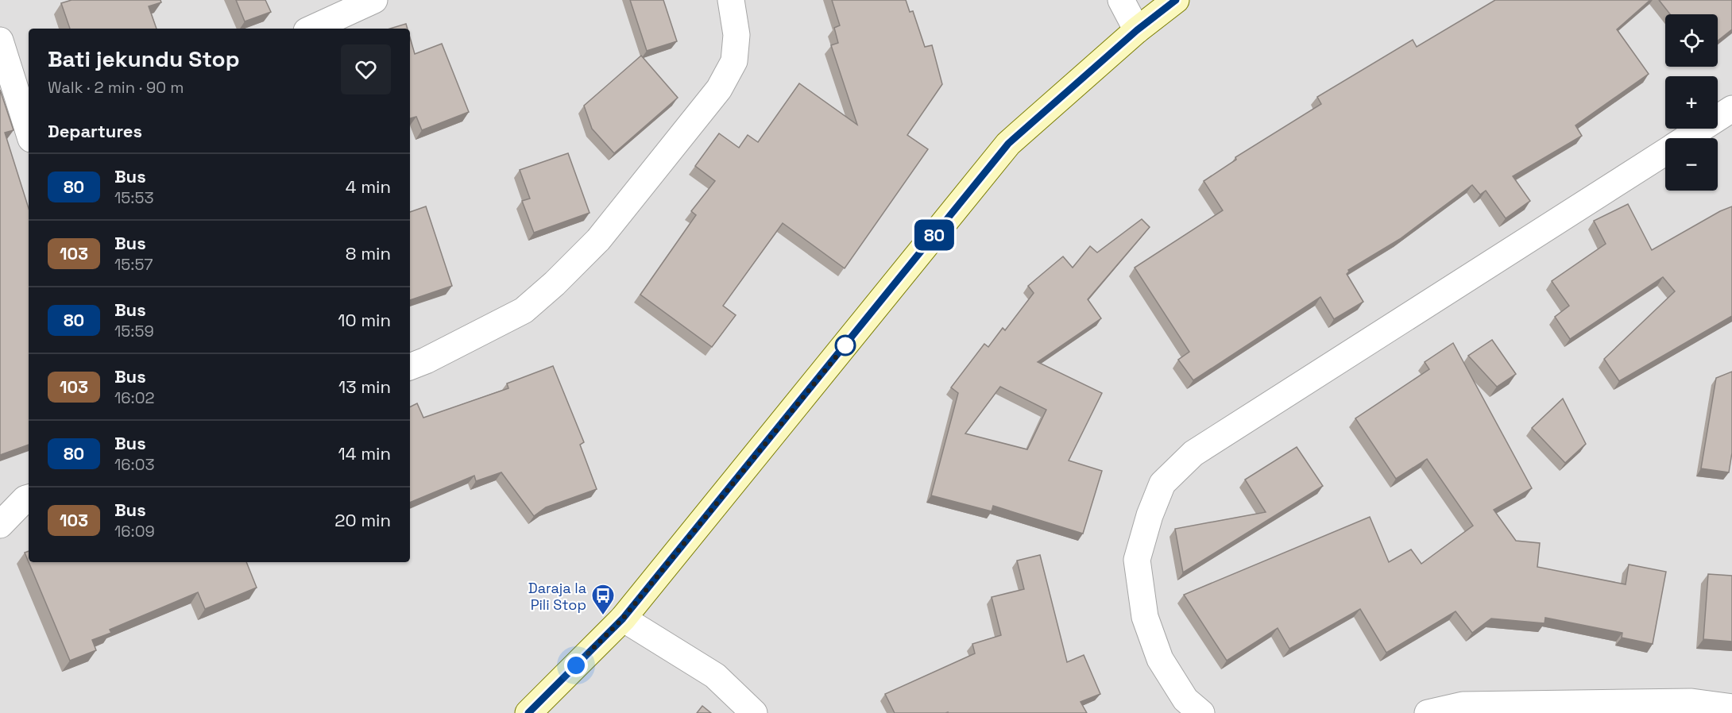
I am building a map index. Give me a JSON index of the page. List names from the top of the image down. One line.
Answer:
{"places":{"bus stop":["Daraja la Pili Stop"]},"lines":["bus line 80"],"page":{"on_map":"80","map_buttons":["+","−"],"heading":[["Bati jekundu Stop","Walk · 2 min · 90 m"],"Departures"],"list":[{"mark":"80","name":"Bus","note":"15:53","value":"4 min"},{"mark":"103","name":"Bus","note":"15:57","value":"8 min"},{"mark":"80","name":"Bus","note":"15:59","value":"10 min"},{"mark":"103","name":"Bus","note":"16:02","value":"13 min"},{"mark":"80","name":"Bus","note":"16:03","value":"14 min"},{"mark":"103","name":"Bus","note":"16:09","value":"20 min"}]}}
